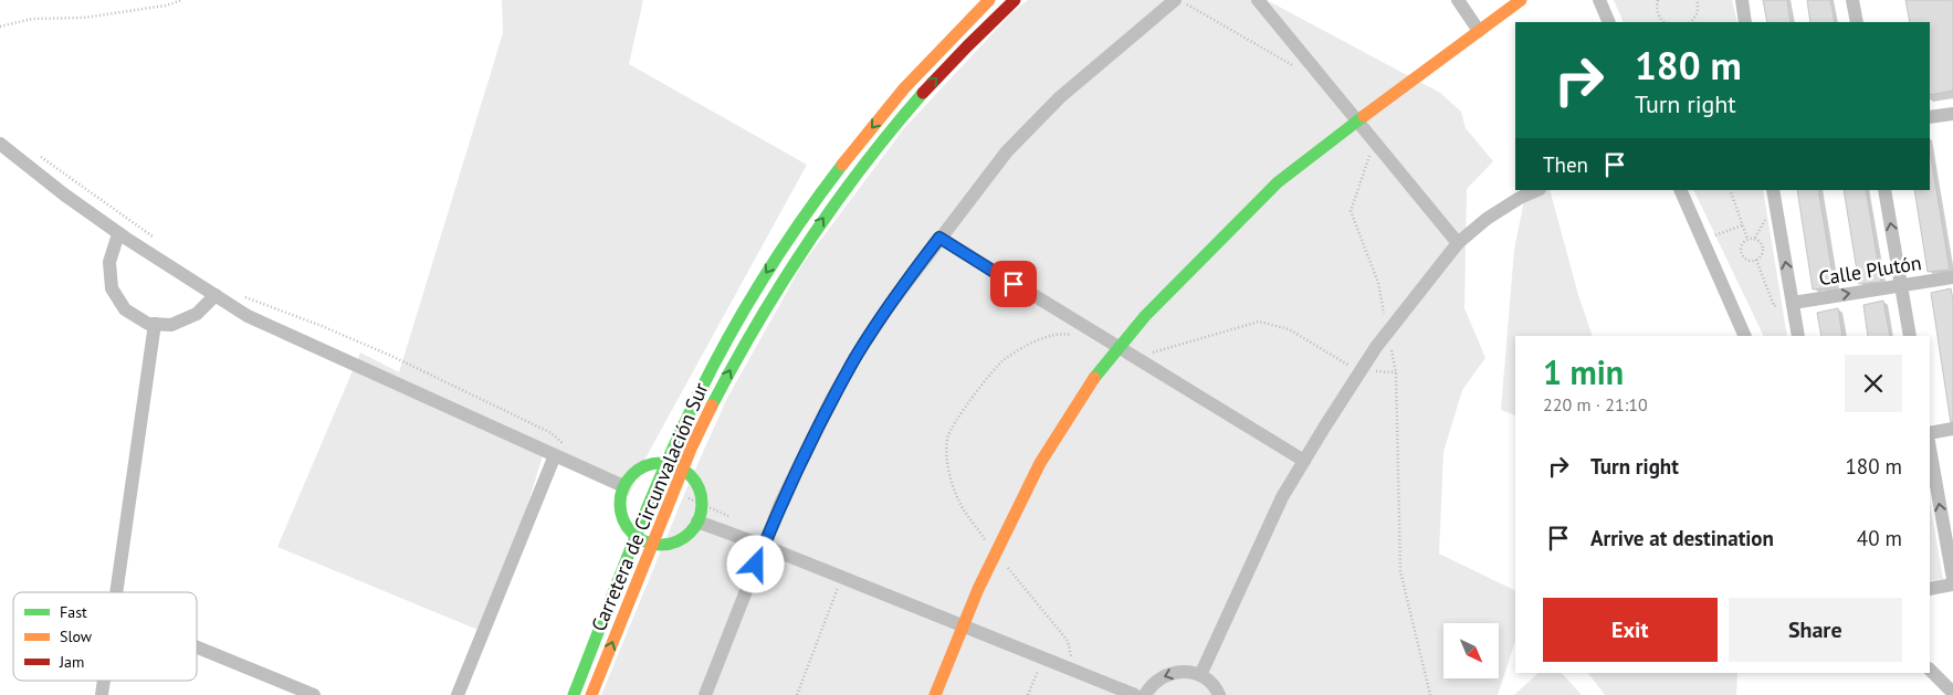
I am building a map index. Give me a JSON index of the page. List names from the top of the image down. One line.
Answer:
{"streets":{"street":["Calle Plutón","Carretera de Circunvalación Sur"]},"one_way":["Calle Plutón"],"legend":["Fast","Slow","Jam"],"north":"bottom right","page":{"turn":["180 m","Turn right"],"then":"Then","heading":["1 min","220 m · 21:10"],"list":[{"name":"Turn right","value":"180 m"},{"name":"Arrive at destination","value":"40 m"}],"buttons":["Exit","Share"]}}
